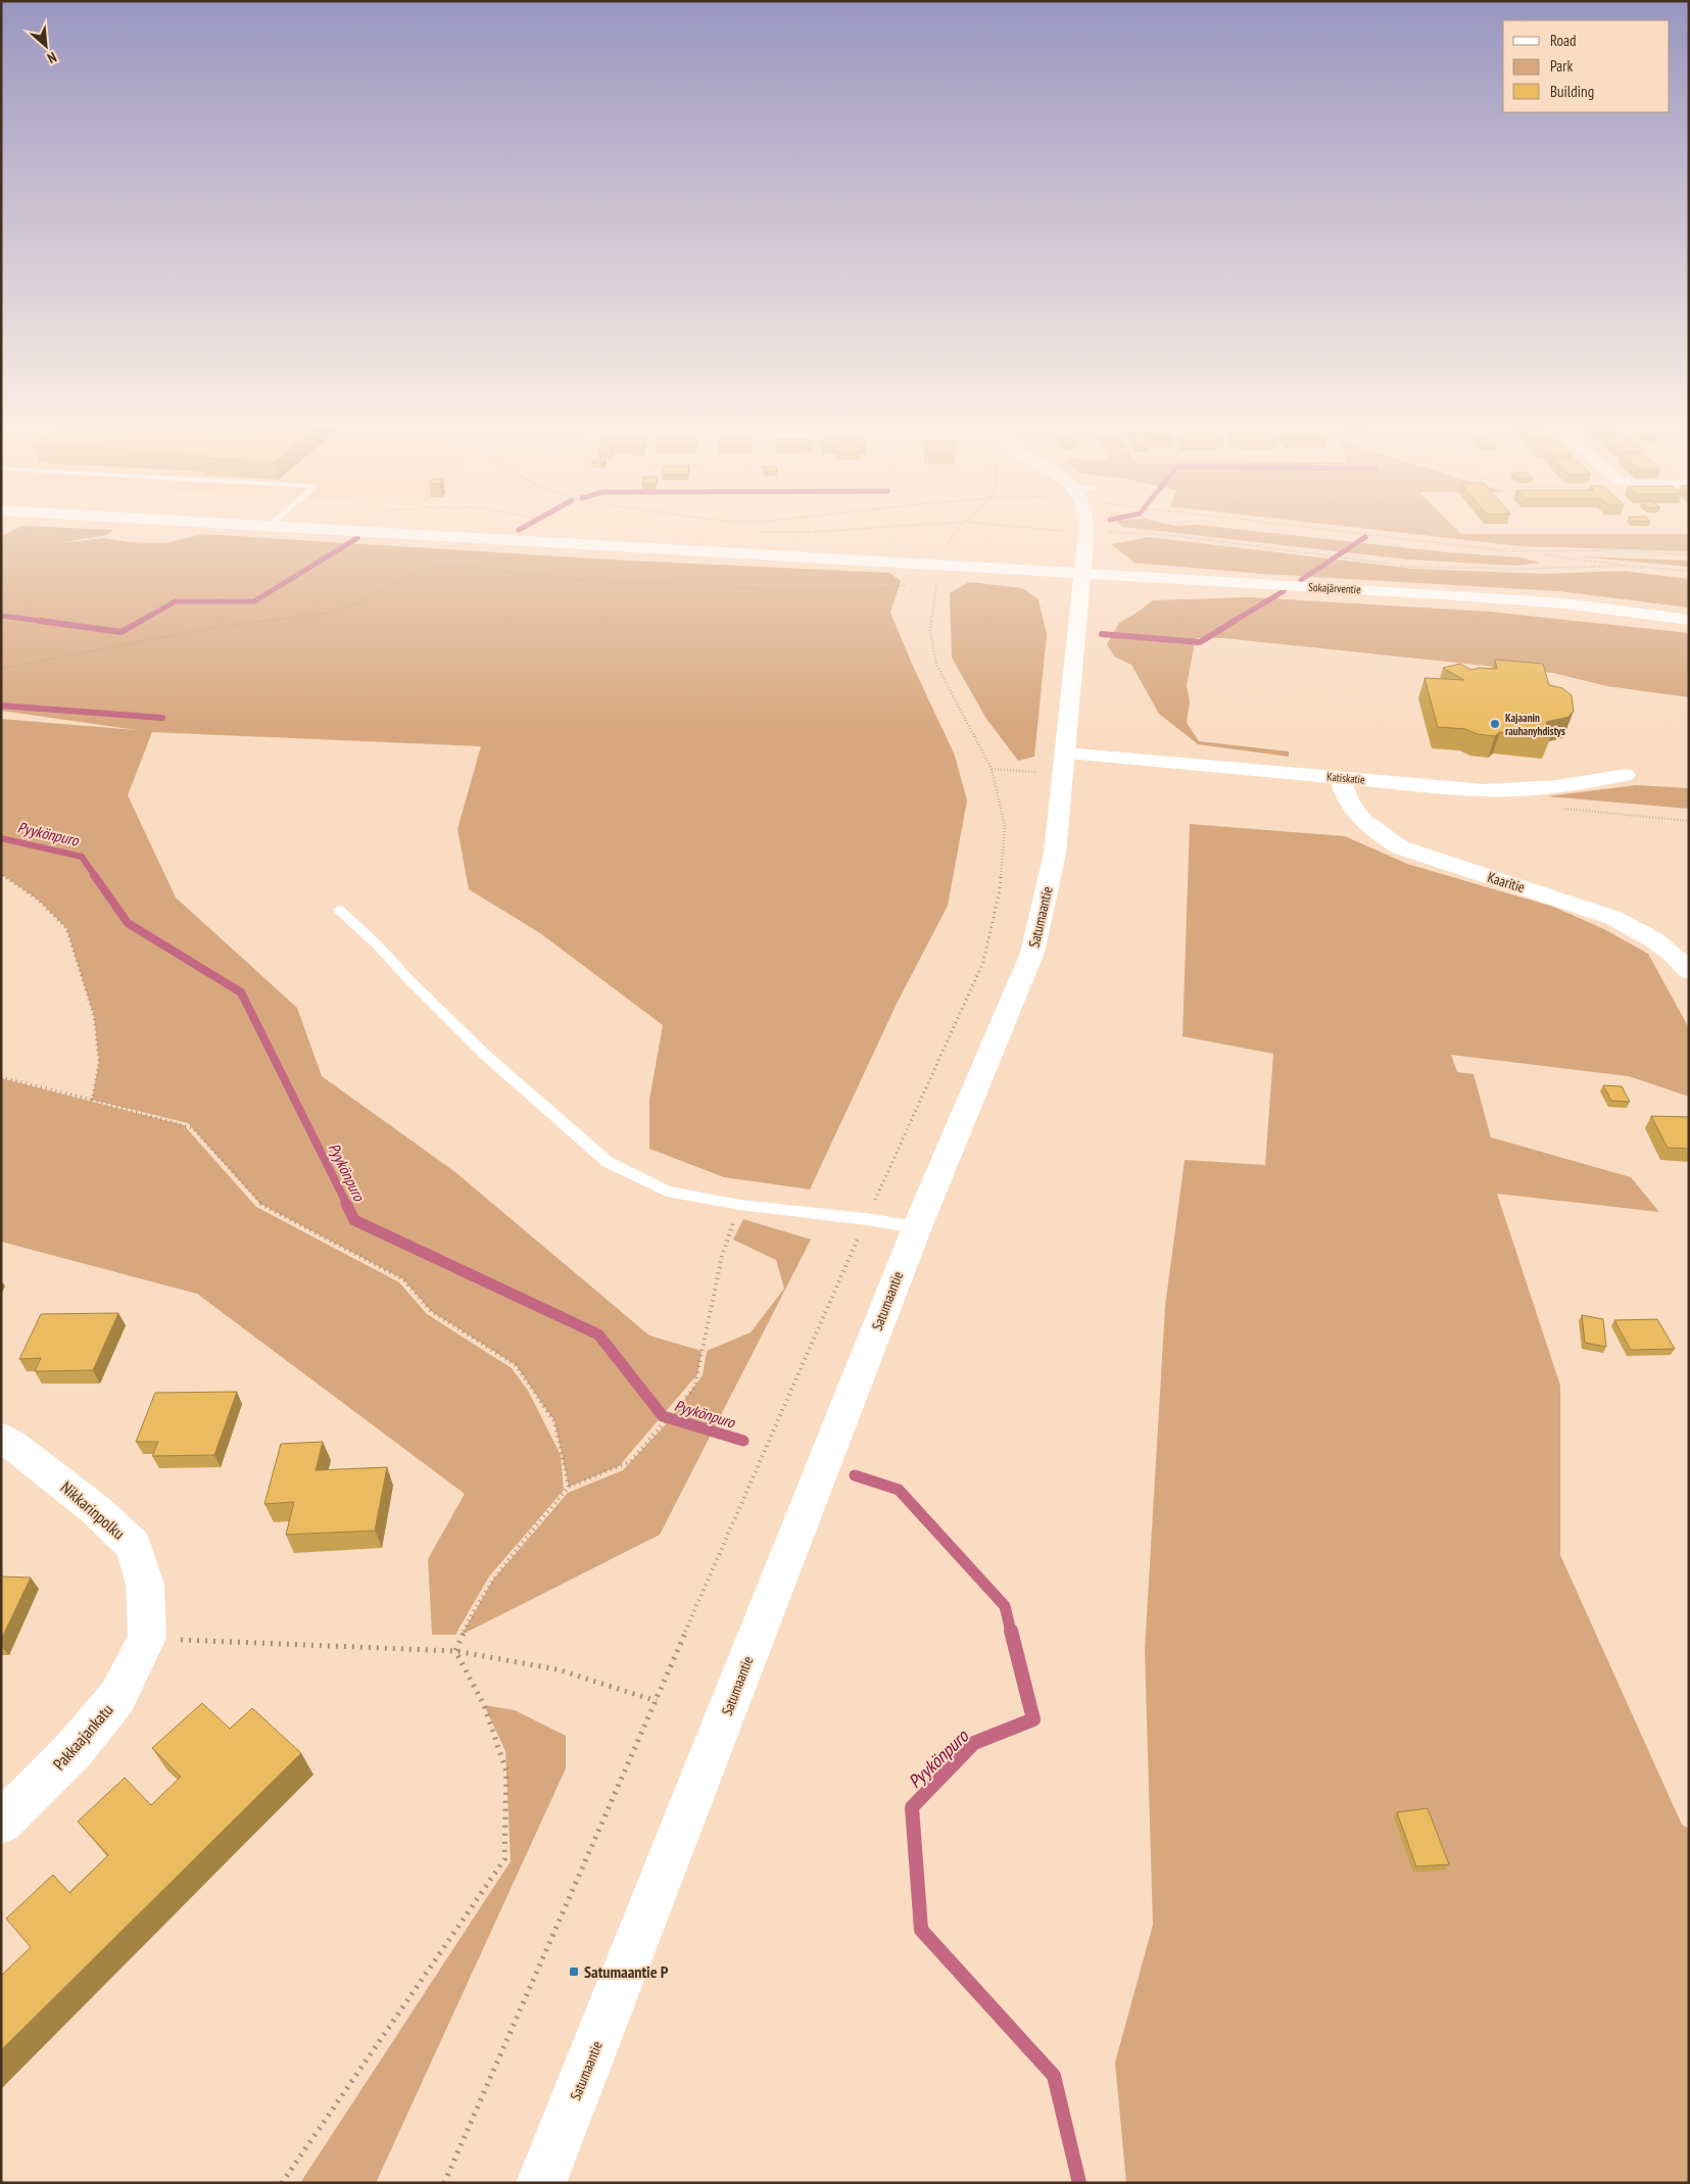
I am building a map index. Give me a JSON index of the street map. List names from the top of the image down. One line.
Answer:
{"streets":{"street":["Sokajärventie","Katiskatie","Kaaritie","Satumaantie","Nikkarinpolku","Pakkaajankatu"]},"crossings":[["Sokajärventie","Satumaantie"],["Katiskatie","Kaaritie"],["Katiskatie","Satumaantie"],["Nikkarinpolku","Pakkaajankatu"]],"water":["Pyykönpuro"],"places":{"other":["Kajaanin rauhanyhdistys"],"transit":["Satumaantie P"]},"legend":["Road","Park","Building"],"north":"bottom right"}
